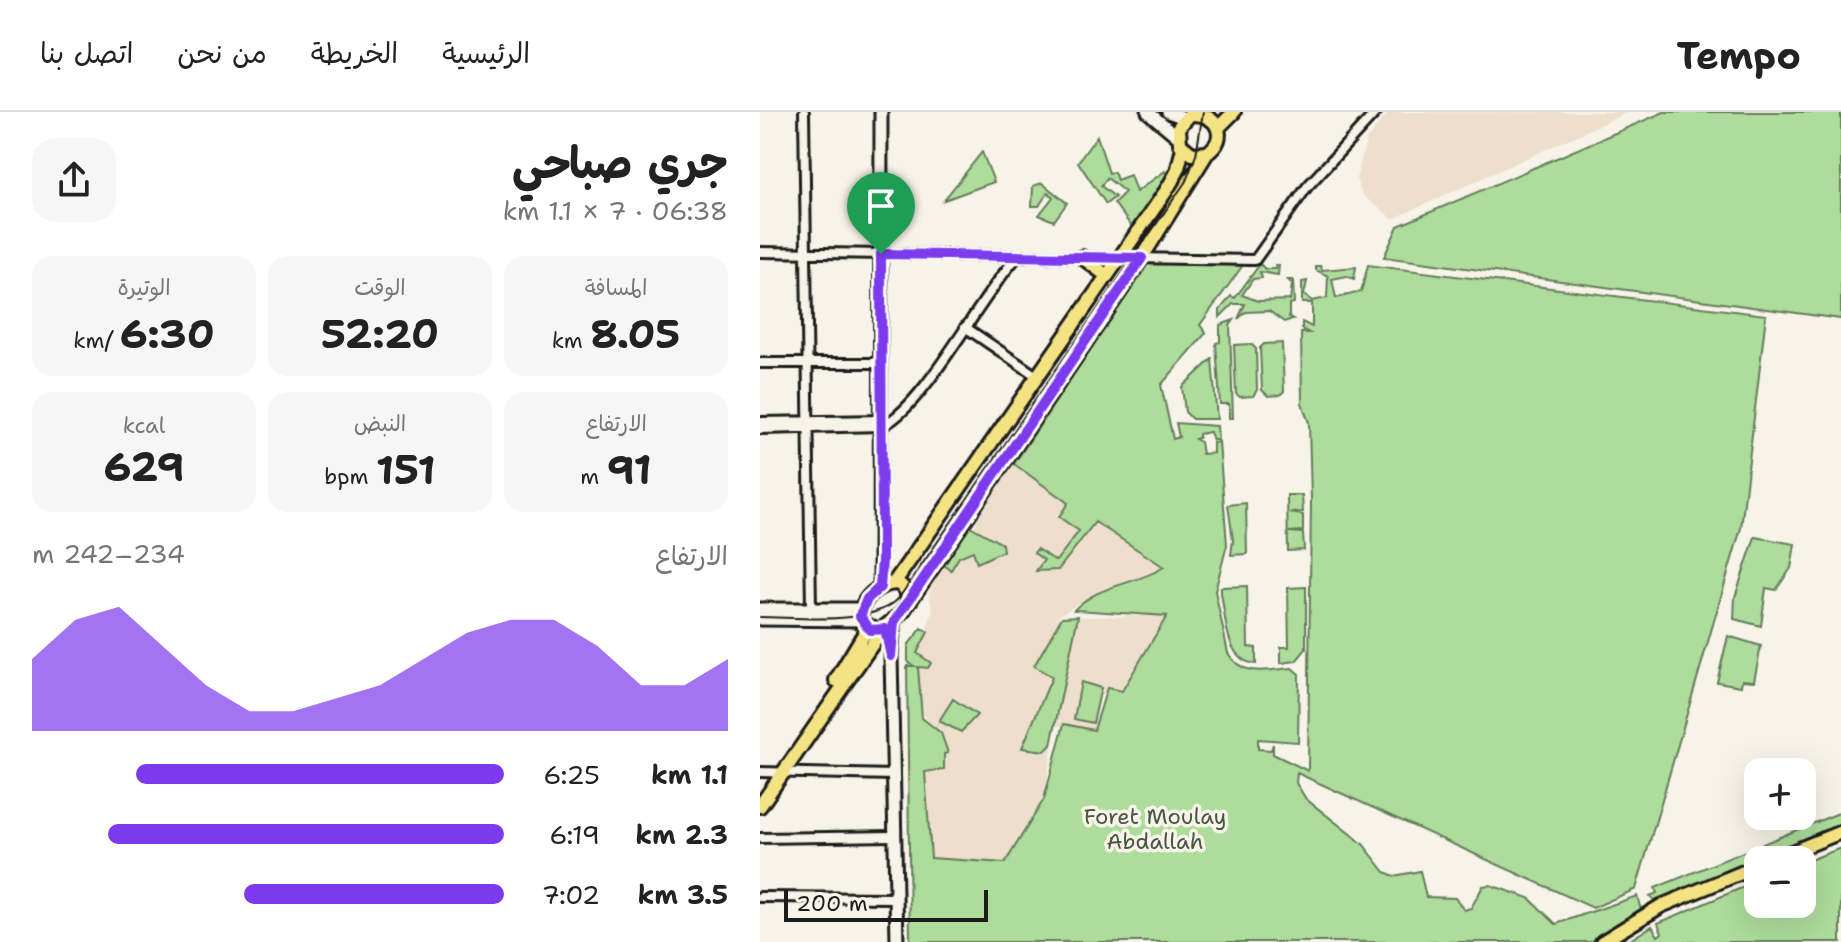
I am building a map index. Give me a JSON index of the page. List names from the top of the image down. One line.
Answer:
{"parks":["Foret Moulay Abdallah"],"scale_bar":"200 m","page":{"header":"Tempo","nav":["الرئيسية","الخريطة","من نحن","اتصل بنا"],"heading":["جري صباحي","06:38 · 7 × 1.1 km"],"stats":[["المسافة","8.05 km"],["الوقت","52:20"],["الوتيرة","6:30 /km"],["الارتفاع","91 m"],["النبض","151 bpm"],["kcal","629"]],"chart":["الارتفاع","234–242 m"],"list":[{"name":"1.1 km","note":"6:25"},{"name":"2.3 km","note":"6:19"},{"name":"3.5 km","note":"7:02"}],"map_buttons":["+","−"],"scale":"200 m"}}
